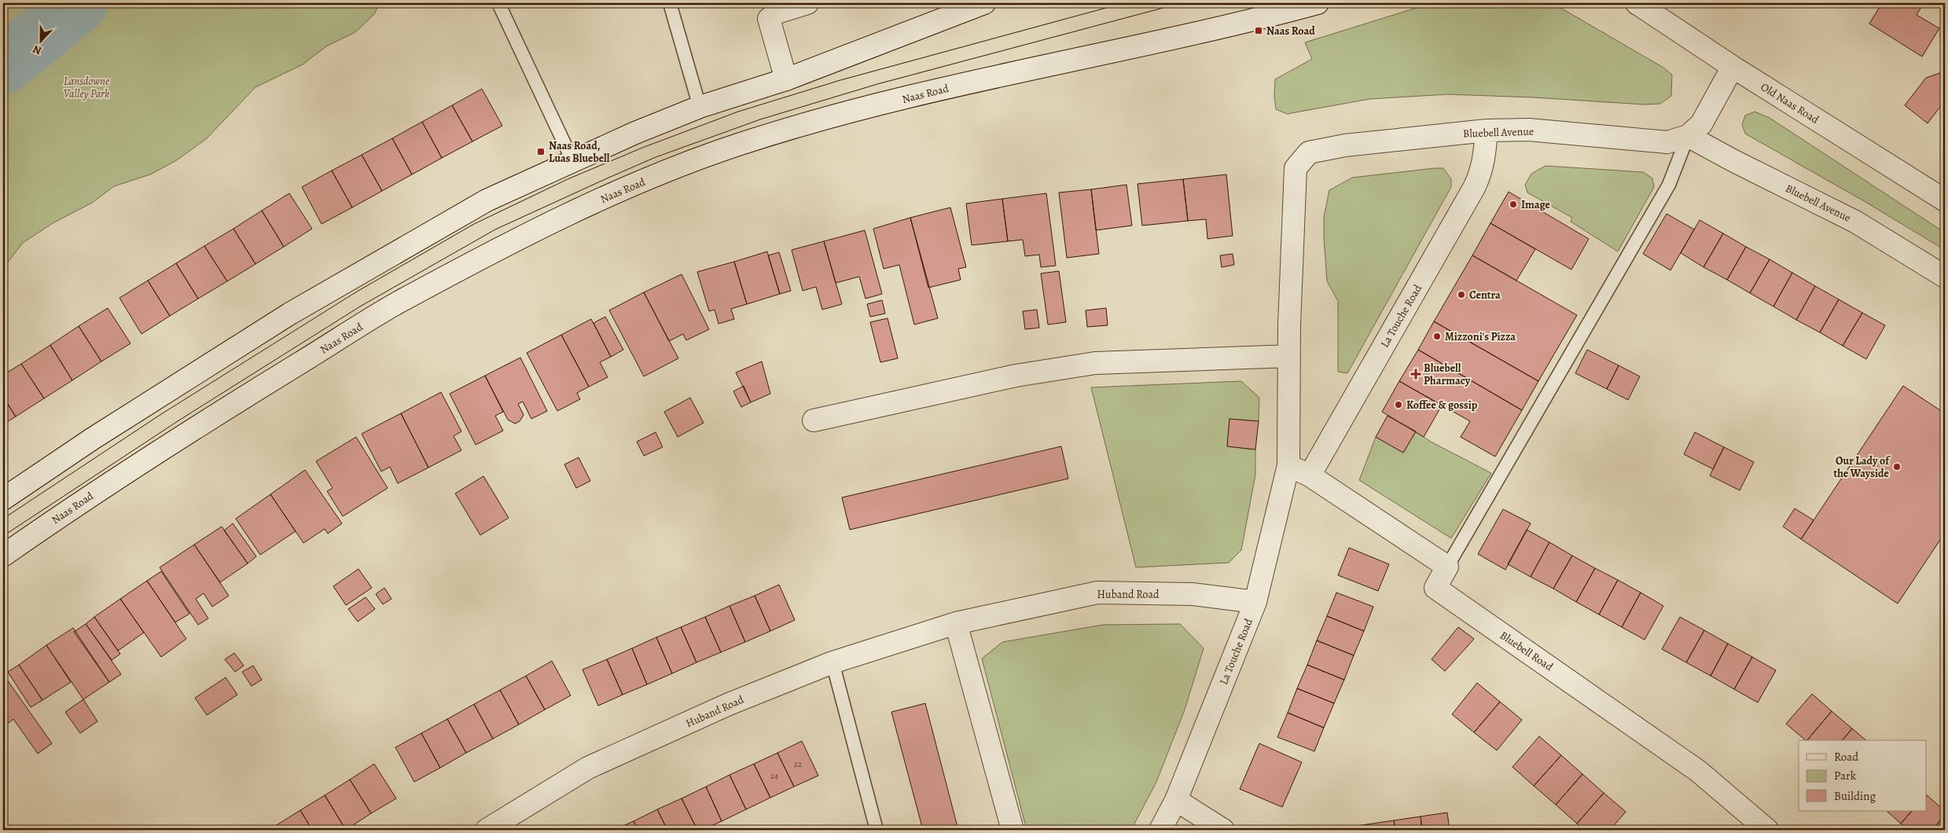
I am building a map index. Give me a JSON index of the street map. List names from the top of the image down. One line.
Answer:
{"streets":{"street":["Naas Road","Old Naas Road","Bluebell Avenue","La Touche Road","Huband Road","Bluebell Road"]},"crossings":[["Old Naas Road","Bluebell Avenue"],["Bluebell Avenue","La Touche Road"],["La Touche Road","Huband Road"]],"parks":["Lansdowne Valley Park"],"places":{"transit":["Naas Road","Naas Road, Luas Bluebell"],"other":["Image","Centra","Mizzoni's Pizza","Koffee & gossip","Our Lady of the Wayside"],"health":["Bluebell Pharmacy"]},"house_numbers":["22","24"],"legend":["Road","Park","Building"],"north":"bottom"}
